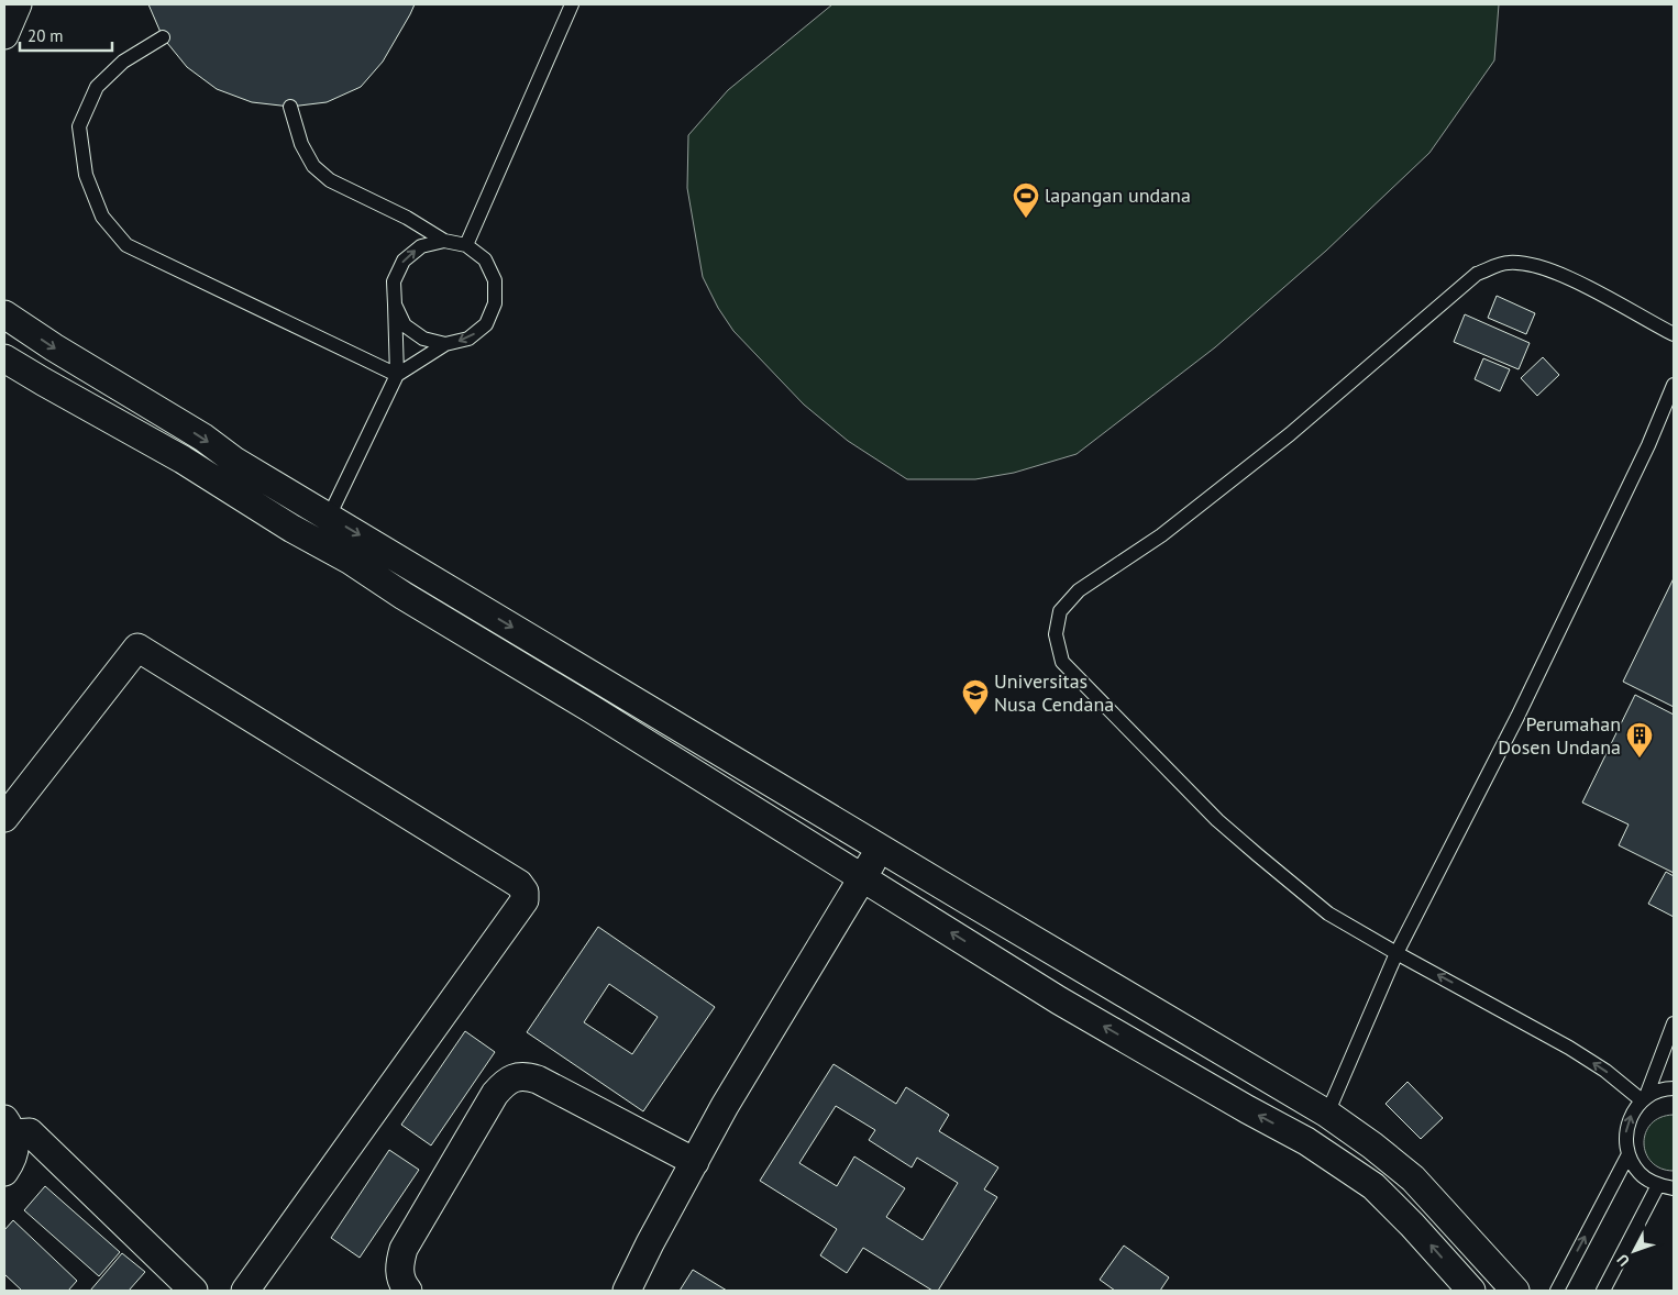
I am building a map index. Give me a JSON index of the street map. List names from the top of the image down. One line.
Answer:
{"places":{"sports":["lapangan undana"],"school or university":["Universitas Nusa Cendana"],"building":["Perumahan Dosen Undana"]},"scale_bar":"20 m","north":"bottom left"}
